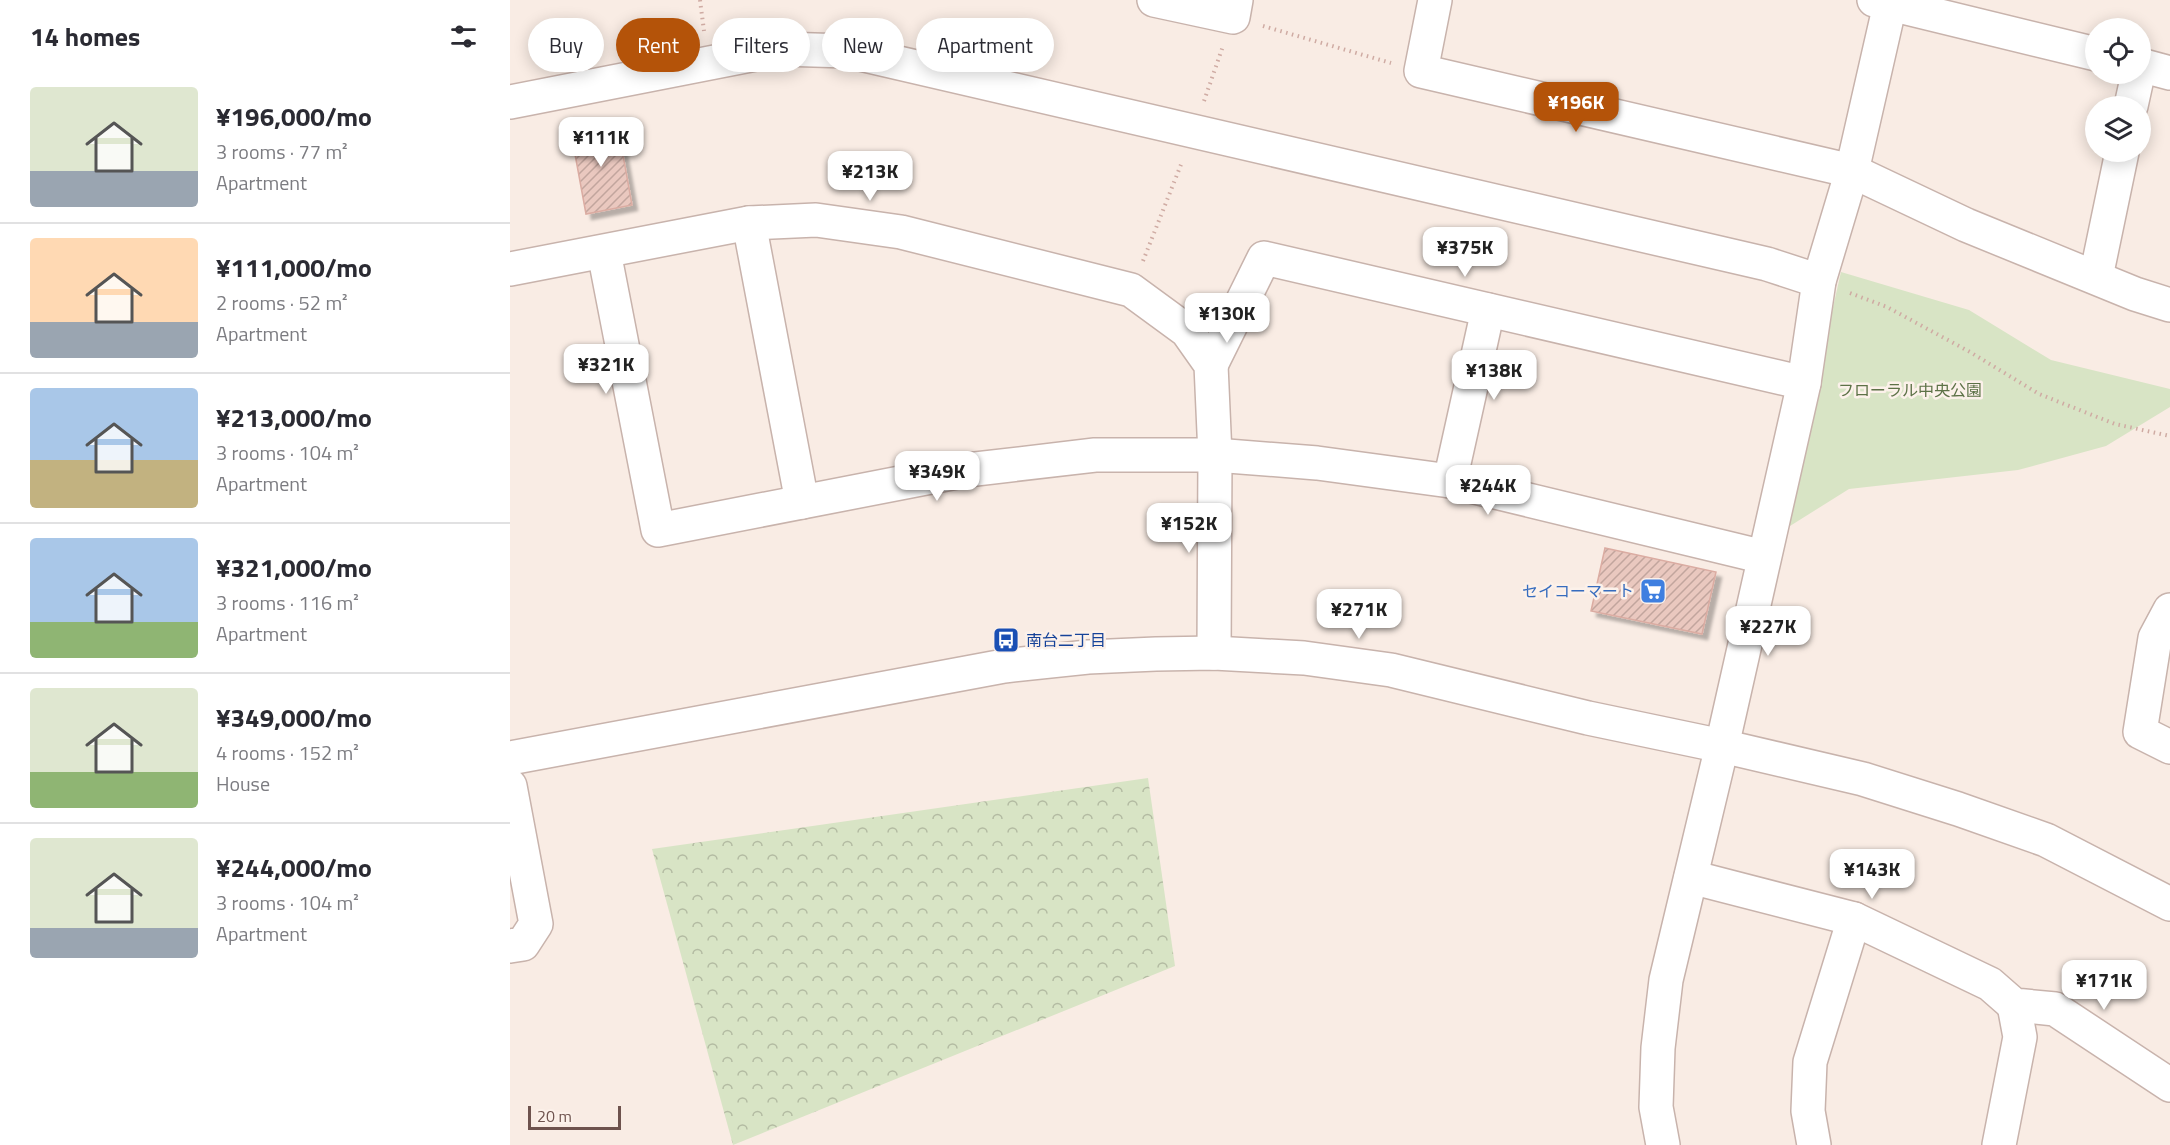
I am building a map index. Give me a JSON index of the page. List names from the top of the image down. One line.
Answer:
{"parks":["フローラル中央公園"],"places":{"supermarket":["セイコーマート"],"bus stop":["南台二丁目"]},"scale_bar":"20 m","page":{"heading":"14 homes","chip":["Buy","Rent","Filters","New","Apartment"],"list":[{"name":"¥196,000/mo","note":"3 rooms · 77 m² · Apartment"},{"name":"¥111,000/mo","note":"2 rooms · 52 m² · Apartment"},{"name":"¥213,000/mo","note":"3 rooms · 104 m² · Apartment"},{"name":"¥321,000/mo","note":"3 rooms · 116 m² · Apartment"},{"name":"¥349,000/mo","note":"4 rooms · 152 m² · House"},{"name":"¥244,000/mo","note":"3 rooms · 104 m² · Apartment"}],"price":["¥196K","¥111K","¥213K","¥375K","¥130K","¥321K","¥138K","¥349K","¥244K","¥152K","¥271K","¥227K","¥143K","¥171K"],"scale":"20 m"}}
